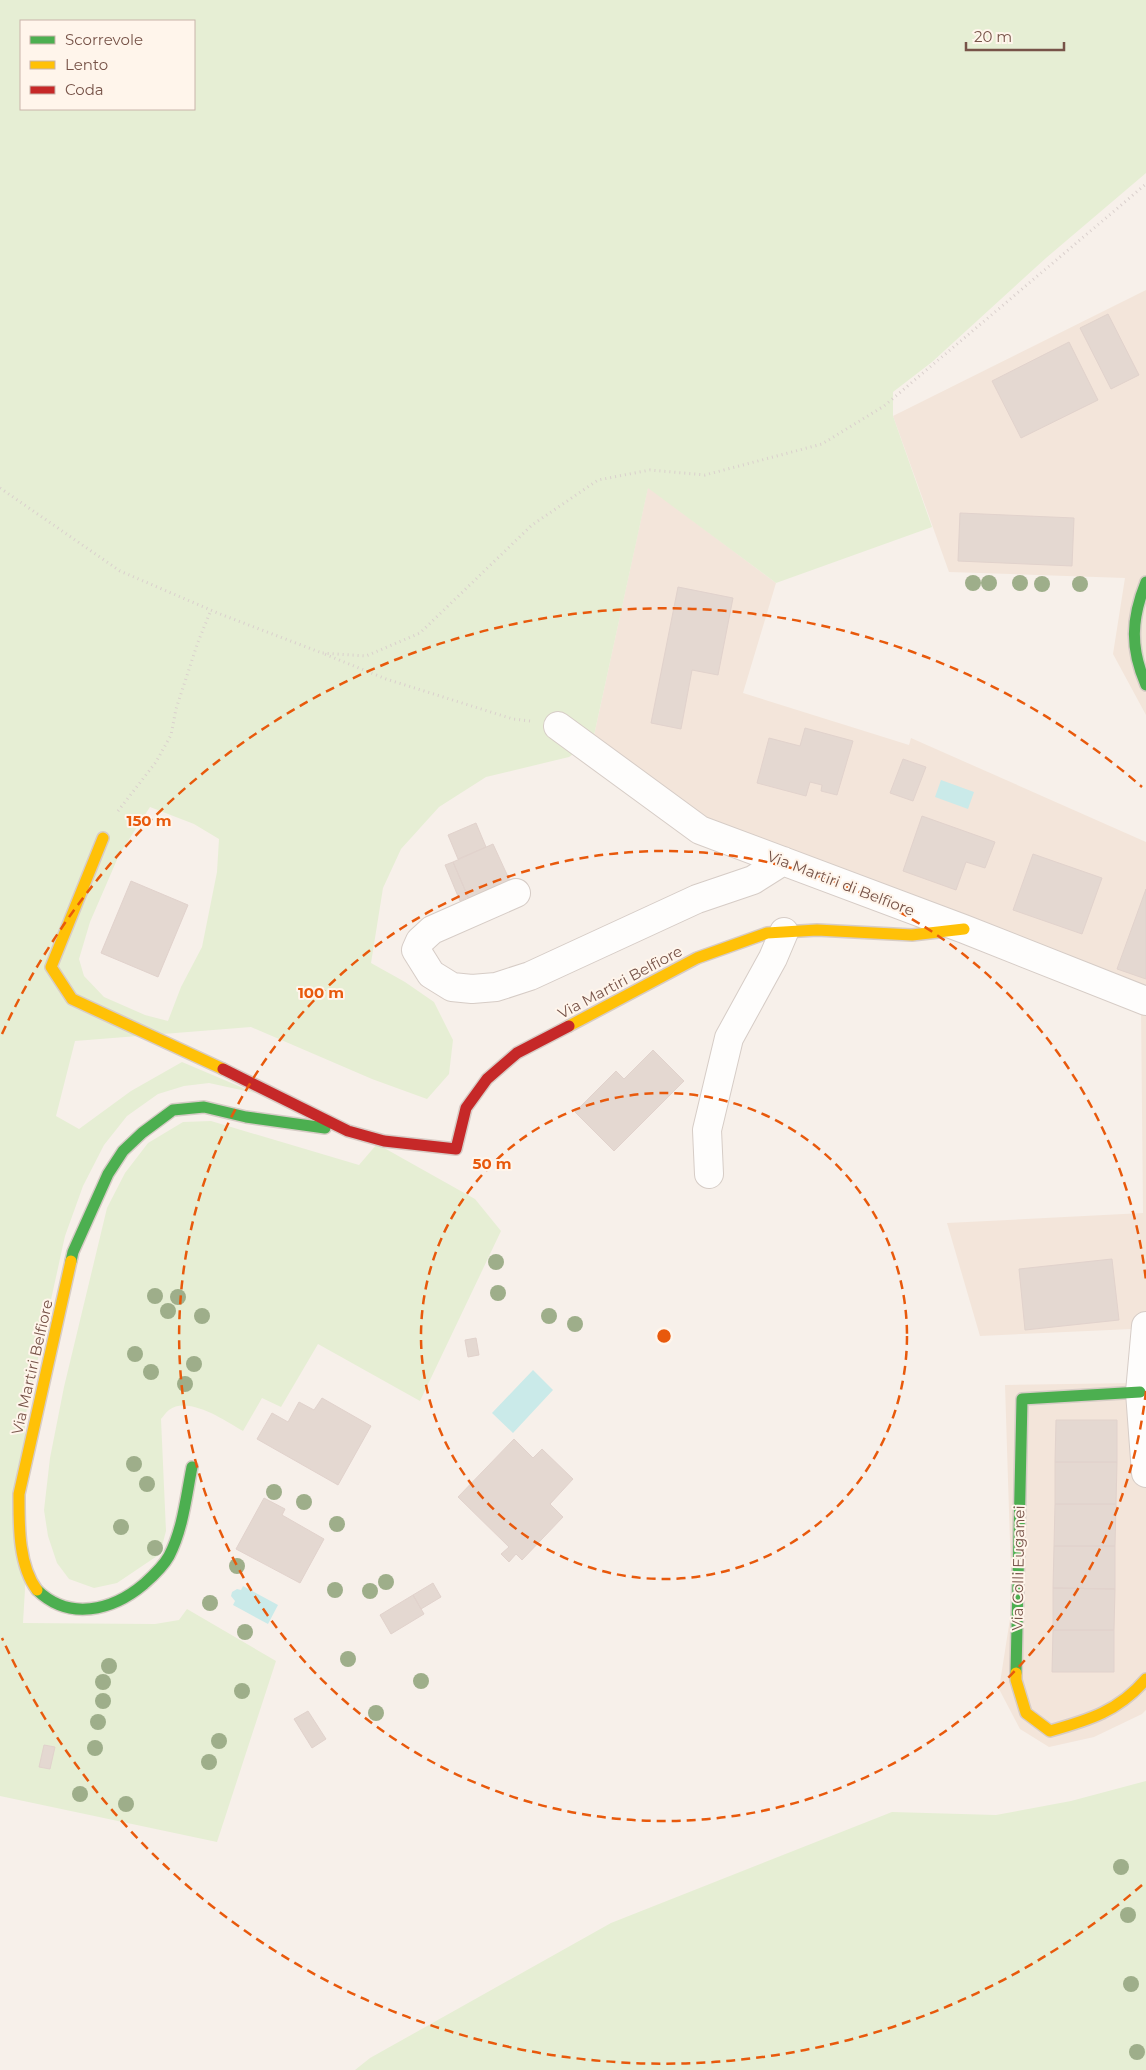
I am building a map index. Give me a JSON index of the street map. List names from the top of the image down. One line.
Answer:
{"streets":{"street":["Via Martiri di Belfiore","Via Martiri Belfiore","Via Colli Euganei"]},"crossings":[["Via Martiri di Belfiore","Via Martiri Belfiore"]],"legend":["Scorrevole","Lento","Coda"],"scale_bar":"20 m","rings":["150 m","100 m","50 m"]}
